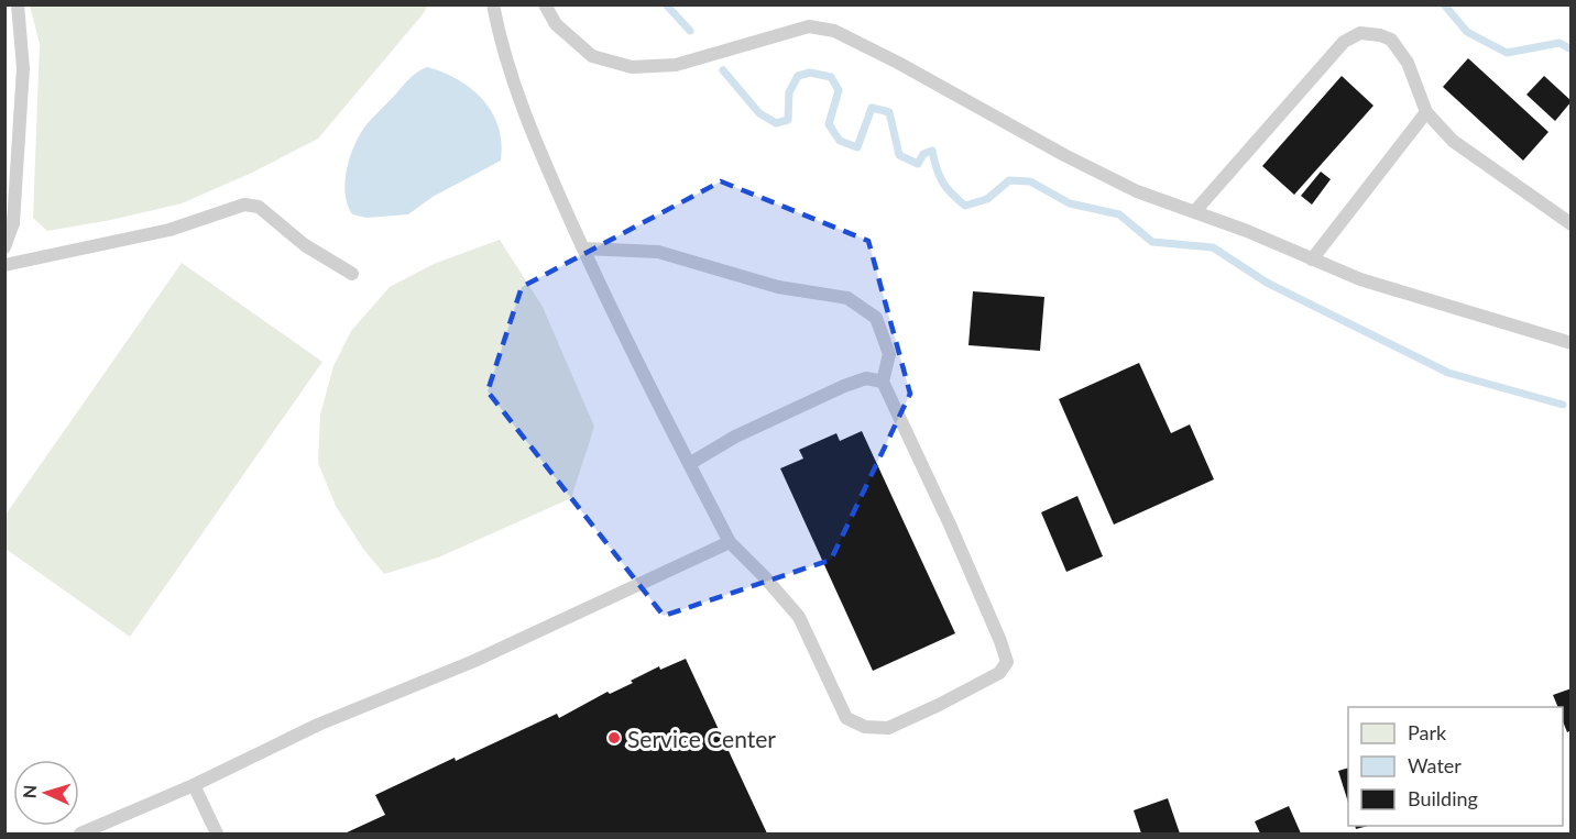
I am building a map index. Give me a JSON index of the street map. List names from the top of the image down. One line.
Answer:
{"places":["Service Center"],"legend":["Park","Water","Building"],"north":"left"}
